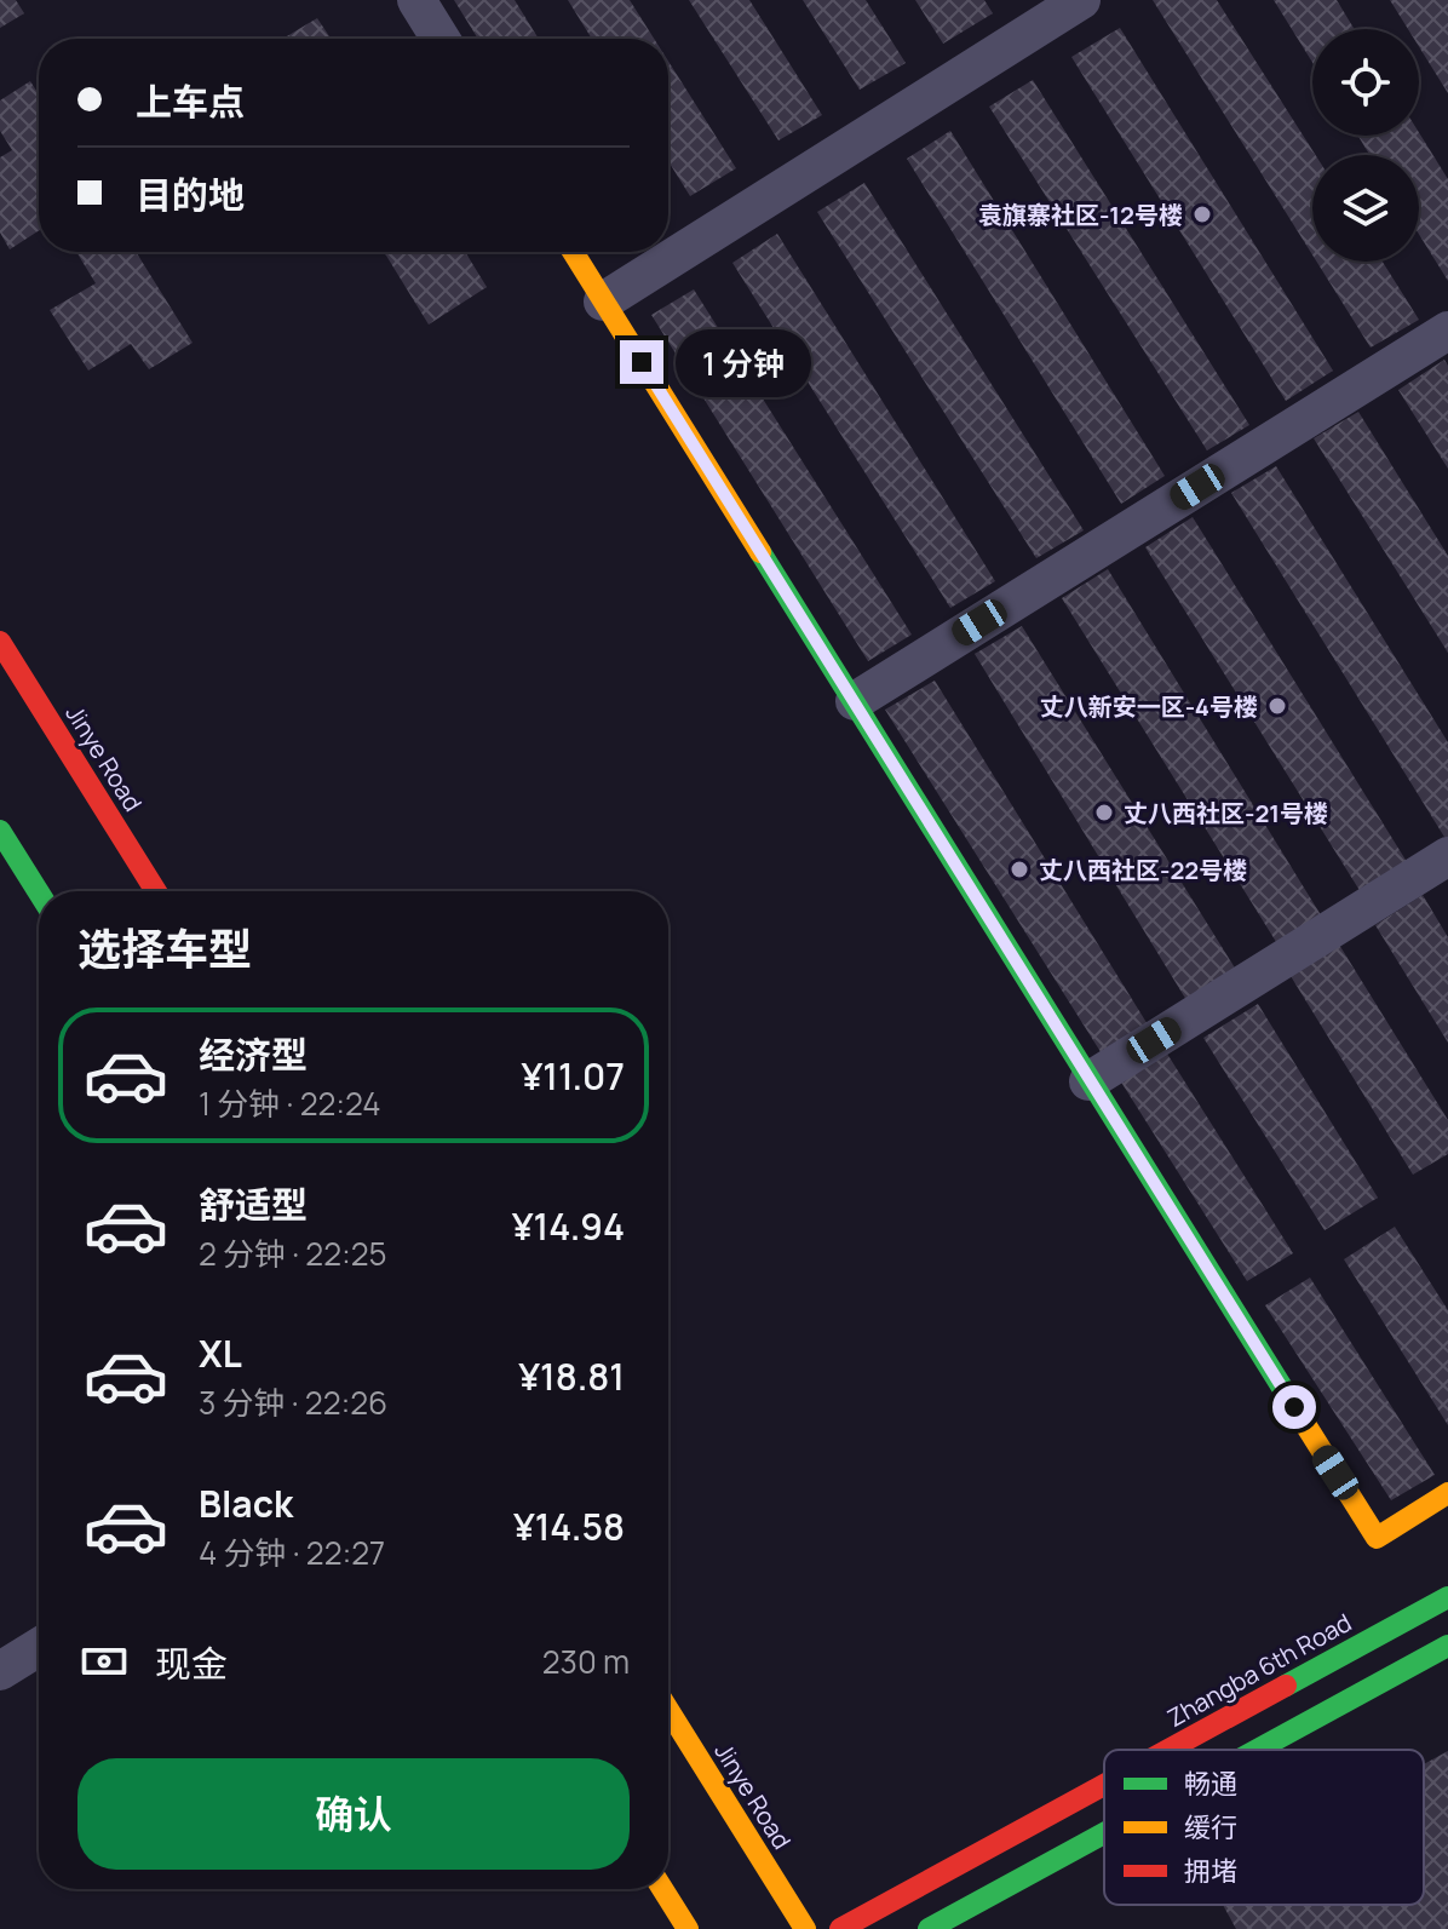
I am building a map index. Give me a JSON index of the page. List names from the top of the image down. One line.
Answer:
{"streets":{"main road":["Jinye Road","Zhangba 6th Road"]},"places":["袁旗寨社区-12号楼","丈八新安一区-4号楼","丈八西社区-21号楼","丈八西社区-22号楼"],"legend":["畅通","缓行","拥堵"],"page":{"banner":["上车点","目的地"],"bubble":"1 分钟","heading":"选择车型","list":[{"name":"经济型","note":"1 分钟 · 22:24","value":"¥11.07"},{"name":"舒适型","note":"2 分钟 · 22:25","value":"¥14.94"},{"name":"XL","note":"3 分钟 · 22:26","value":"¥18.81"},{"name":"Black","note":"4 分钟 · 22:27","value":"¥14.58"}],"pay":["现金","230 m"],"buttons":"确认"}}
